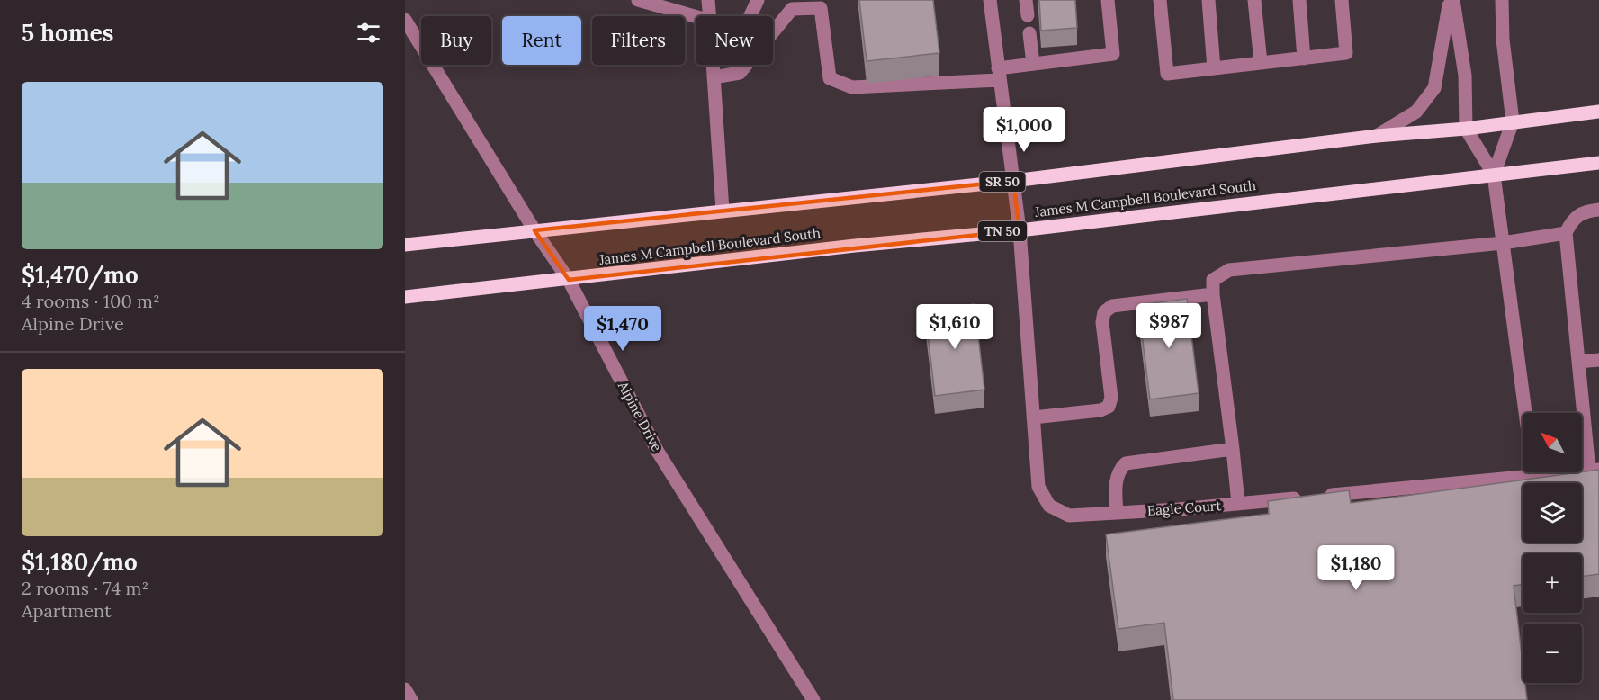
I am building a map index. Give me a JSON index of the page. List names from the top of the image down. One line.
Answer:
{"streets":{"main road":["SR 50","James M Campbell Boulevard South","TN 50"],"street":["Alpine Drive","Eagle Court"]},"crossings":[["SR 50","Alpine Drive"],["SR 50","Eagle Court"],["James M Campbell Boulevard South","Alpine Drive"],["James M Campbell Boulevard South","Eagle Court"]],"north":"top left","page":{"heading":"5 homes","chip":["Buy","Rent","Filters","New"],"list":[{"name":"$1,470/mo","note":"4 rooms · 100 m² · Alpine Drive"},{"name":"$1,180/mo","note":"2 rooms · 74 m² · Apartment"}],"price":["$1,000","$987","$1,610","$1,470","$1,180"],"map_buttons":["+","−"]}}
